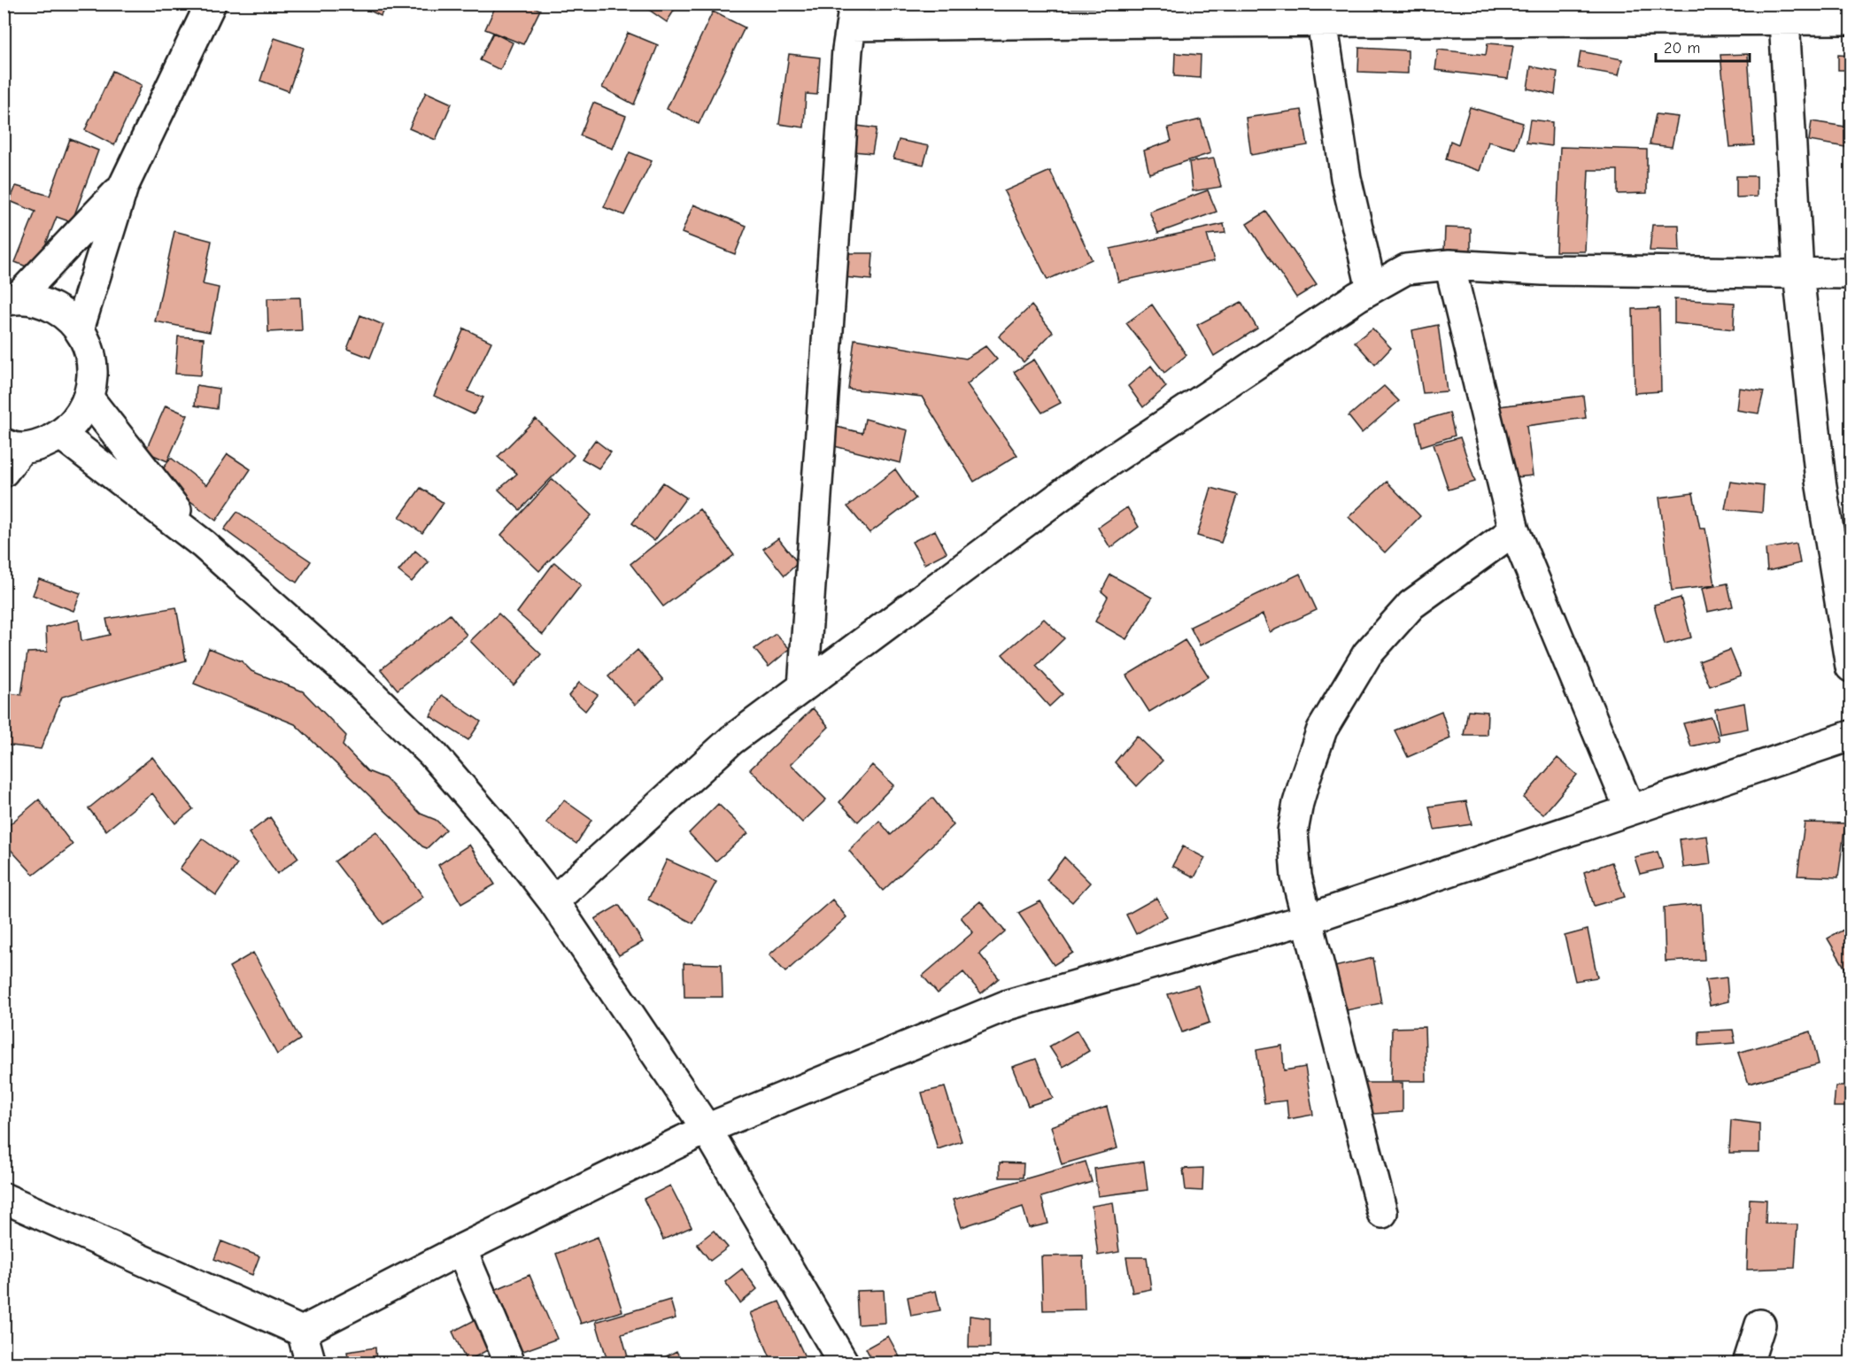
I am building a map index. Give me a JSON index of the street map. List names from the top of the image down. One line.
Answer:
{"scale_bar":"20 m"}
